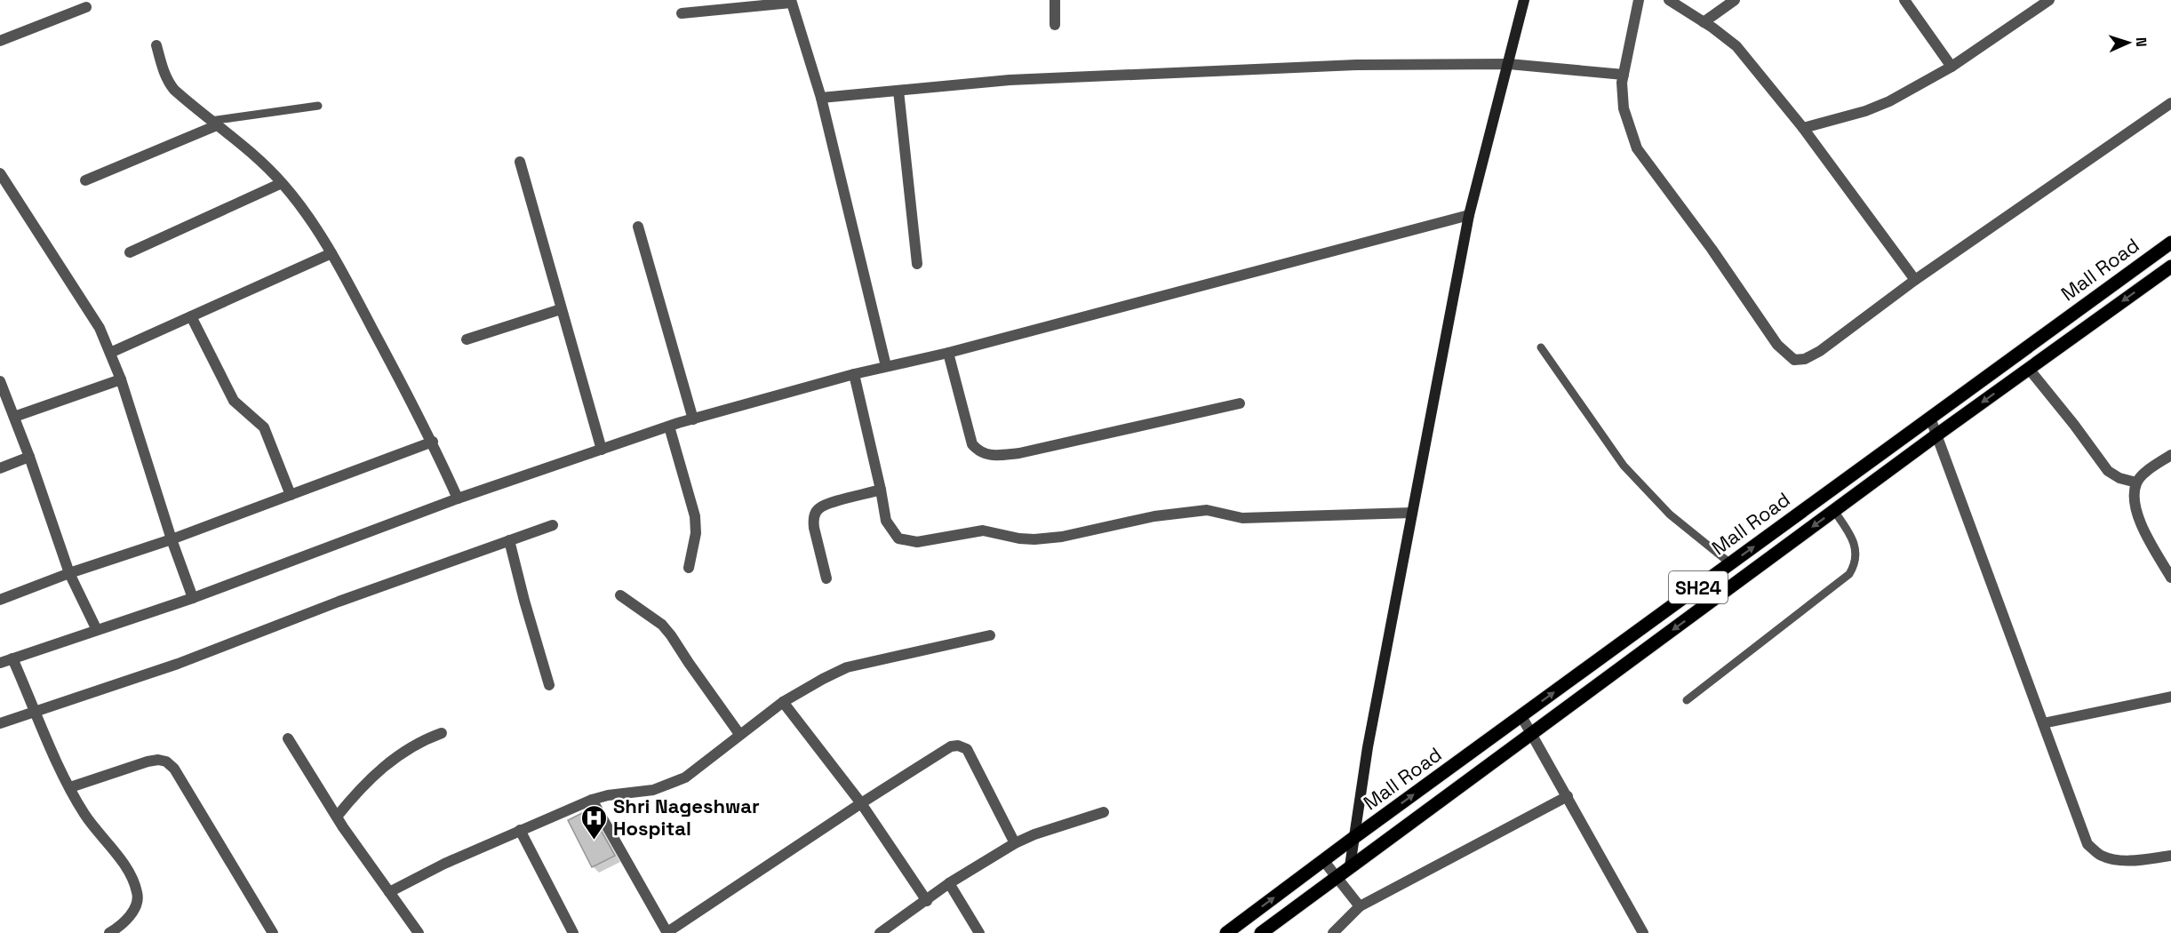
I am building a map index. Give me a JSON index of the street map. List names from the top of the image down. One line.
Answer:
{"streets":{"main road":["Mall Road","SH24"]},"places":{"hospital":["Shri Nageshwar Hospital"]},"north":"right"}
